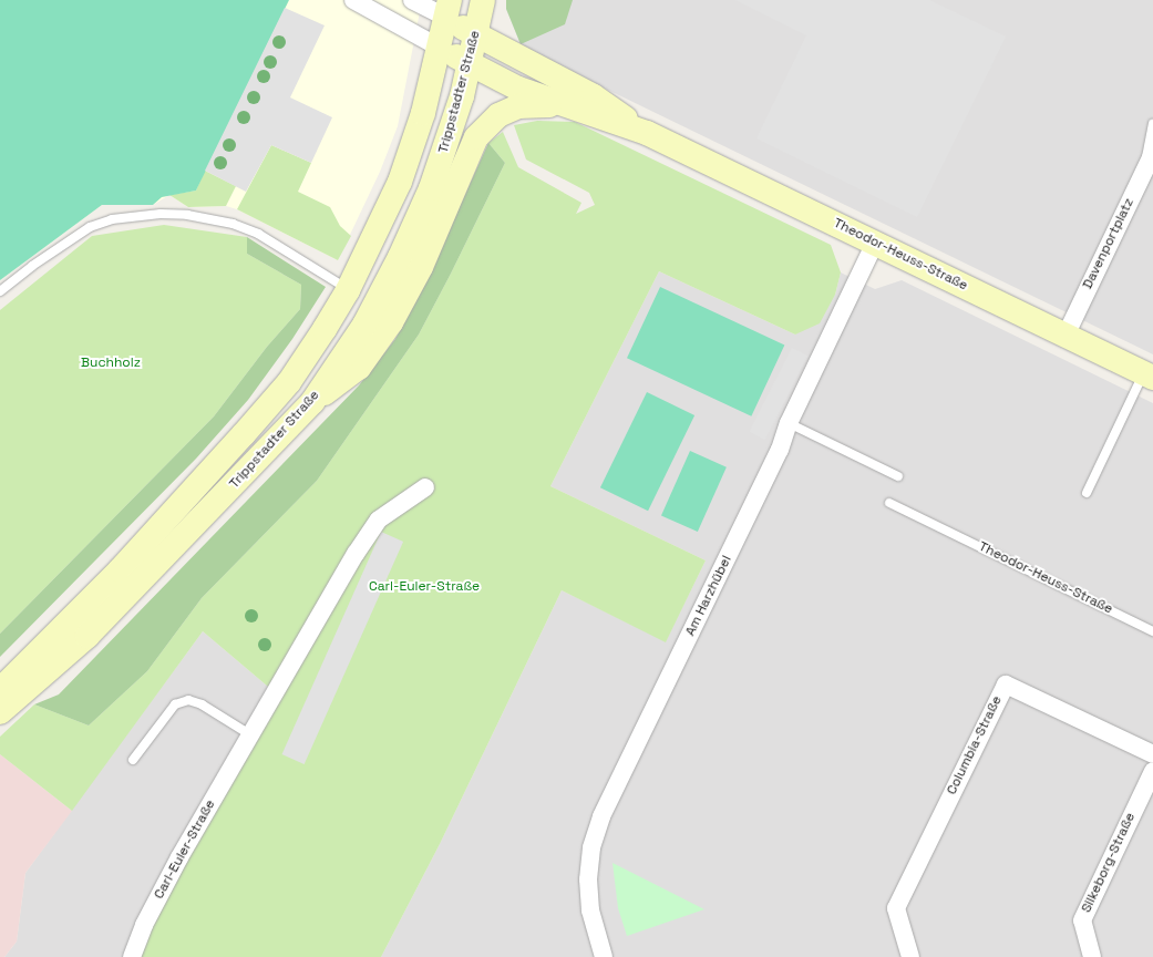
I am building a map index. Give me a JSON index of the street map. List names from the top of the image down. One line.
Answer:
{"streets":{"main road":["Trippstadter Straße","Theodor-Heuss-Straße"],"street":["Davenportplatz","Am Harzhübel","Columbia-Straße","Carl-Euler-Straße","Silkeborg-Straße"]},"crossings":[["Trippstadter Straße","Theodor-Heuss-Straße"],["Davenportplatz","Theodor-Heuss-Straße"],["Theodor-Heuss-Straße","Am Harzhübel"]],"parks":["Buchholz","Carl-Euler-Straße"]}
